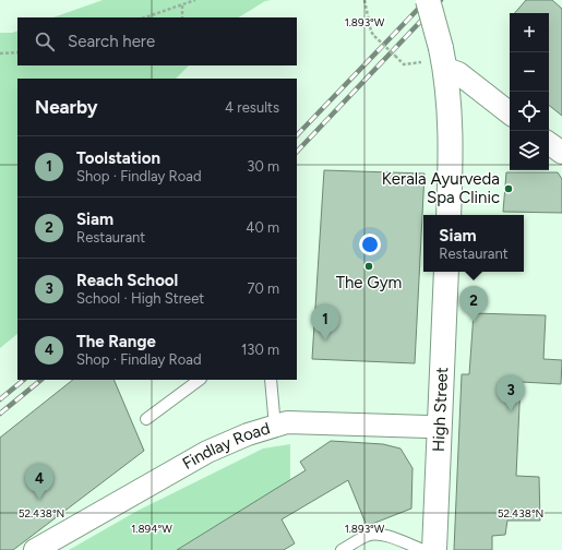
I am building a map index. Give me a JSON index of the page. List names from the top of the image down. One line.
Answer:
{"streets":{"highway":["High Street"],"street":["Findlay Road"]},"crossings":[["High Street","Findlay Road"]],"places":["Kerala Ayurveda Spa Clinic","The Gym"],"page":{"map_buttons":["+","−"],"search":"Search here","heading":["Nearby","4 results"],"list":[{"mark":"1","name":"Toolstation","note":"Shop · Findlay Road","value":"30 m"},{"mark":"2","name":"Siam","note":"Restaurant","value":"40 m"},{"mark":"3","name":"Reach School","note":"School · High Street","value":"70 m"},{"mark":"4","name":"The Range","note":"Shop · Findlay Road","value":"130 m"}],"popup":["Siam","Restaurant"],"pins":["2","1","3","4"]},"coordinates":["1.893°W","52.438°N","1.894°W"]}
